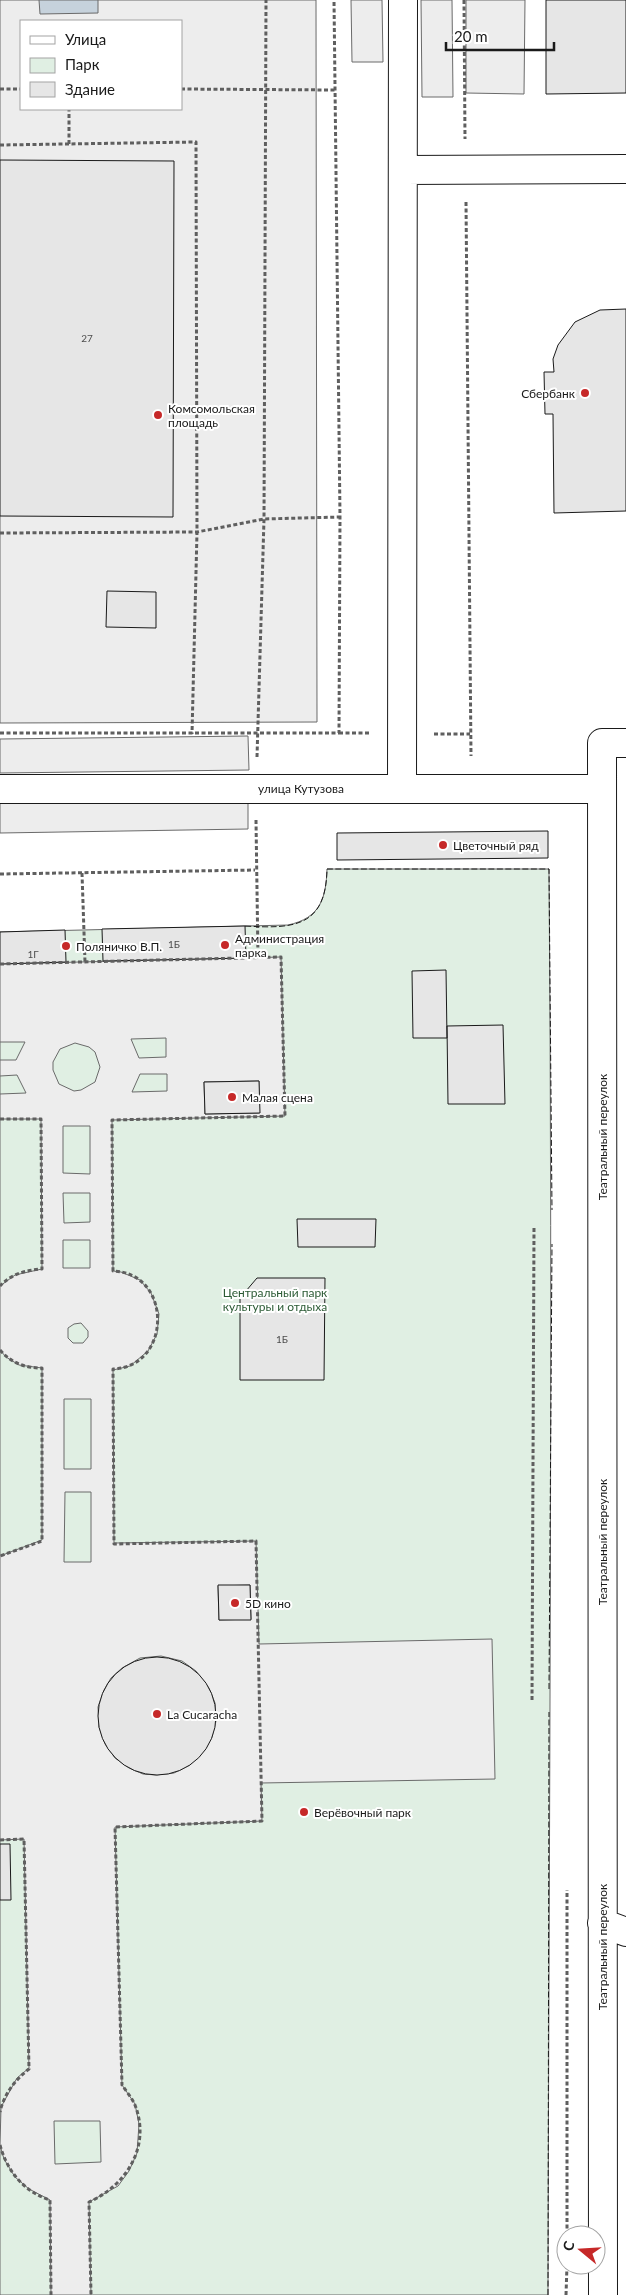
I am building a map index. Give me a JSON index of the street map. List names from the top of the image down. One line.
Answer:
{"streets":{"street":["улица Кутузова","Театральный переулок"]},"crossings":[["улица Кутузова","Театральный переулок"]],"parks":["Центральный парк культуры и отдыха"],"places":["Сбербанк","Комсомольская площадь","Цветочный ряд","Администрация парка","Поляничко В.П.","Малая сцена","5D кино","La Cucaracha","Верёвочный парк"],"house_numbers":["27","1Б","1Г","1Б"],"legend":["Улица","Парк","Здание"],"scale_bar":"20 m","north":"left"}
